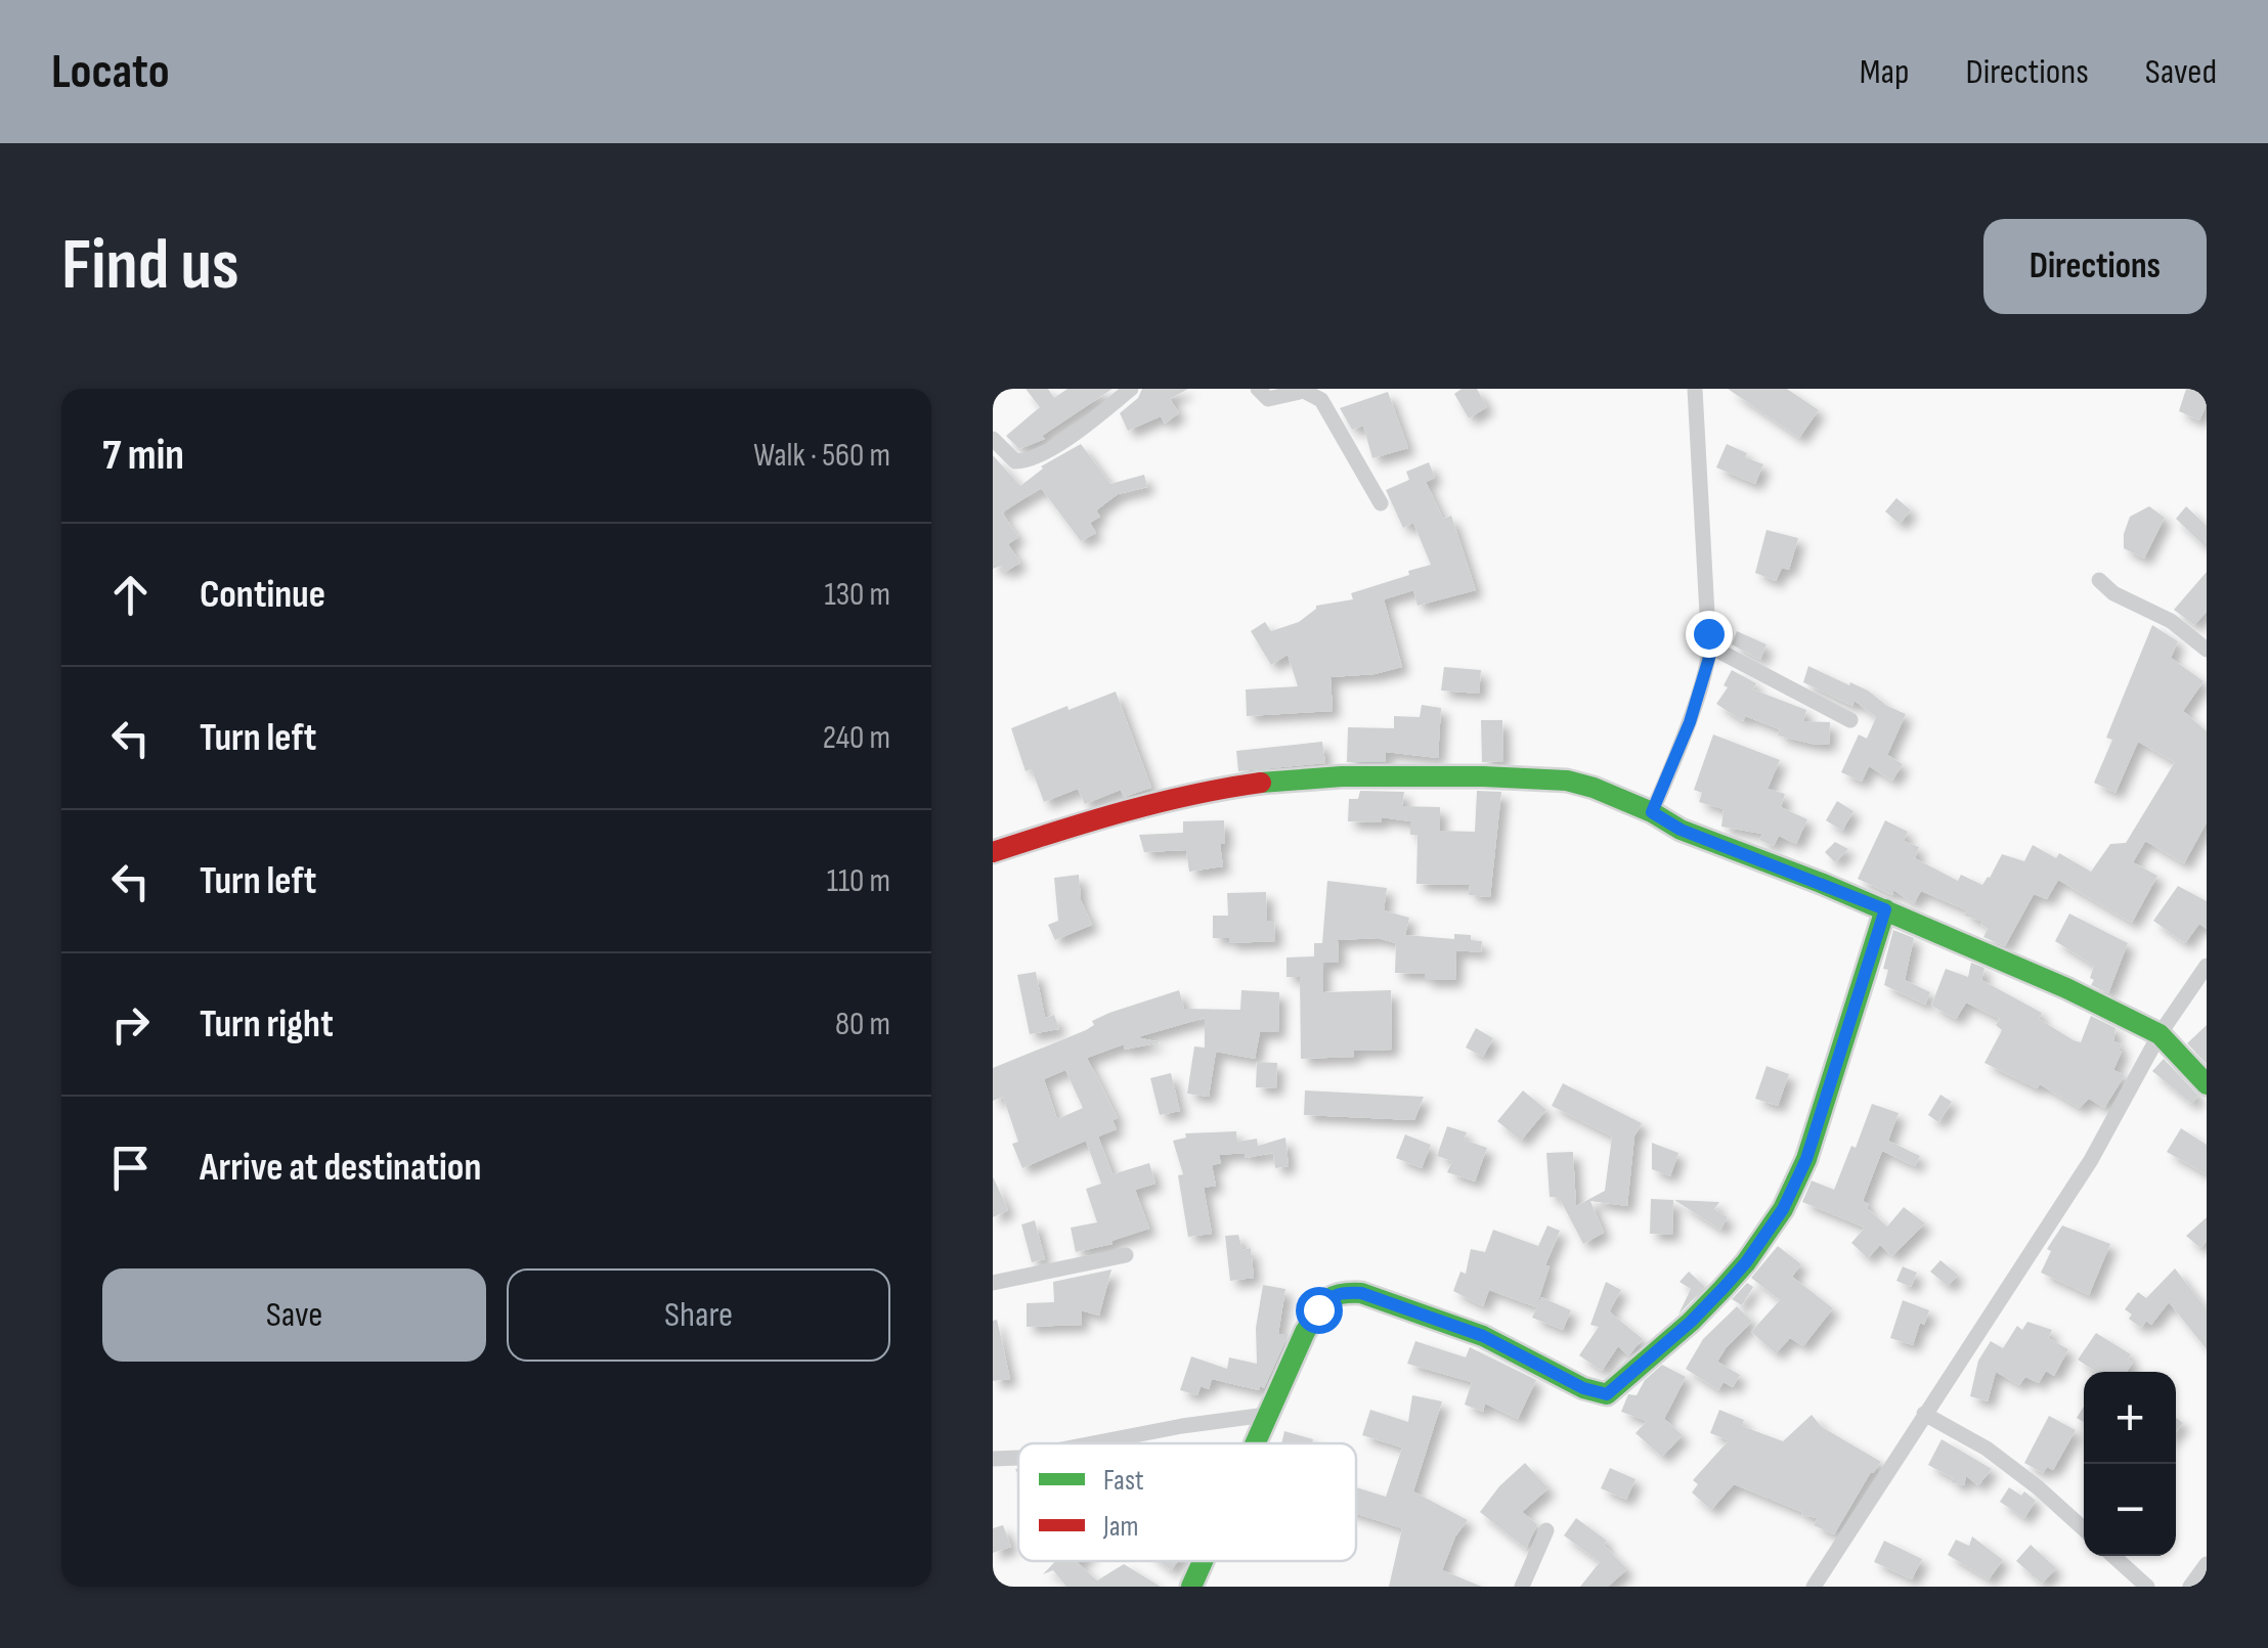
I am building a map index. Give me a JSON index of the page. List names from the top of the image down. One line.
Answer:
{"legend":["Fast","Jam"],"page":{"header":"Locato","nav":["Map","Directions","Saved"],"buttons":["Directions",["Save","Share"]],"title":"Find us","heading":["7 min","Walk · 560 m"],"list":[["Continue","130 m"],["Turn left","240 m"],["Turn left","110 m"],["Turn right","80 m"],"Arrive at destination"],"map_buttons":["+","−"]}}
